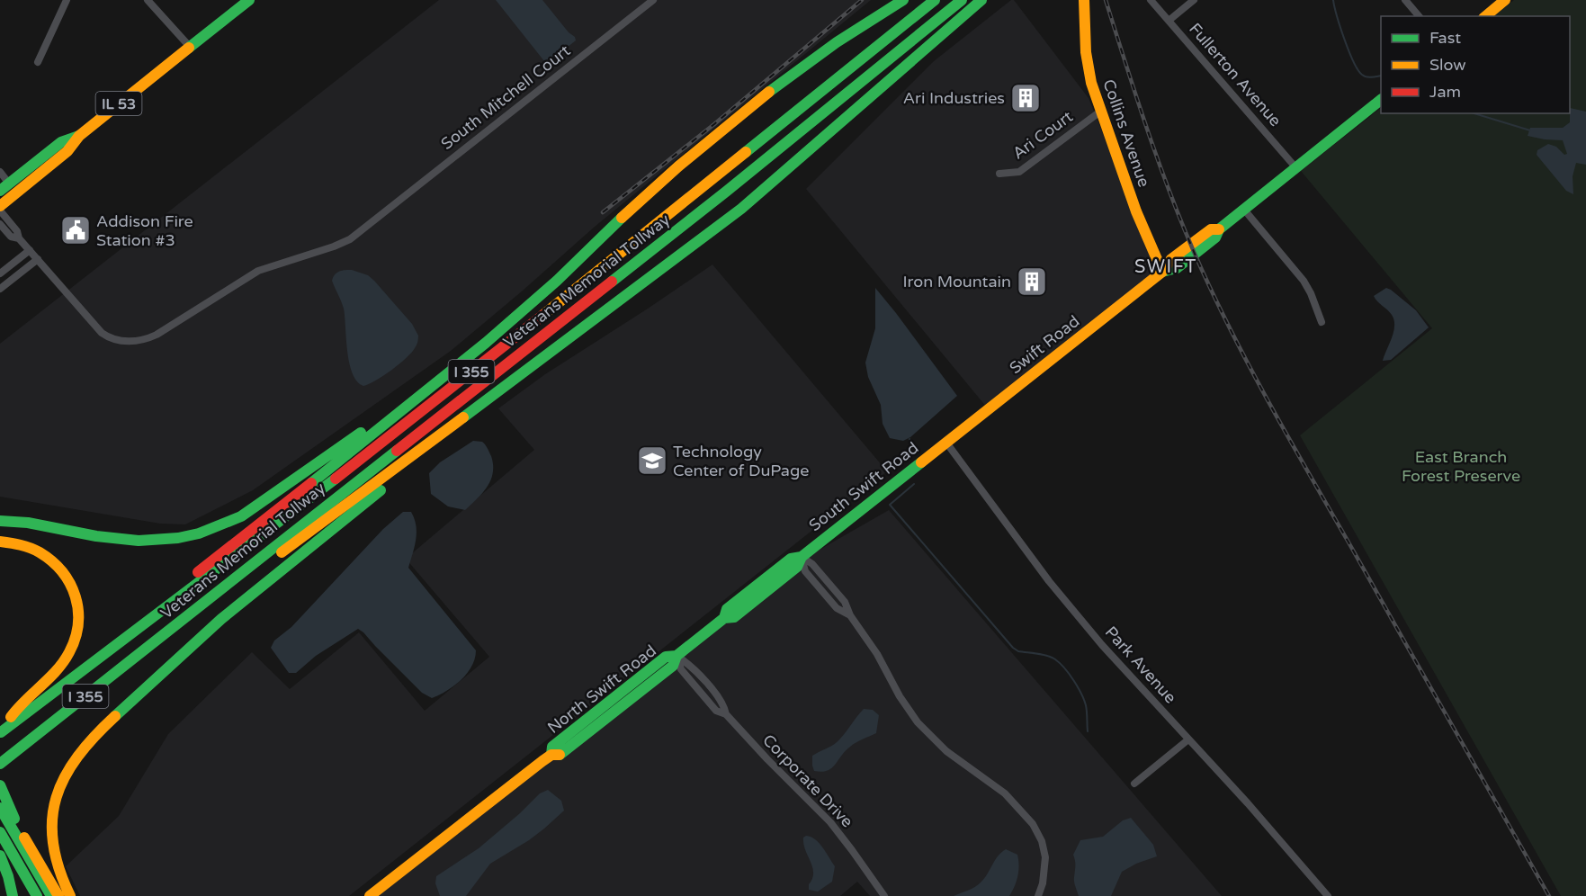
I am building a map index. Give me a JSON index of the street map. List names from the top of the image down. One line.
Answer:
{"streets":{"main road":["IL 53","Collins Avenue","Veterans Memorial Tollway","Swift Road","I 355","South Swift Road","North Swift Road"],"street":["Fullerton Avenue","South Mitchell Court","Ari Court","Park Avenue","Corporate Drive"]},"crossings":[["Fullerton Avenue","Swift Road"],["Collins Avenue","Ari Court"],["Collins Avenue","Swift Road"],["Swift Road","South Swift Road"],["Swift Road","Park Avenue"],["South Swift Road","Park Avenue"],["South Swift Road","North Swift Road"],["South Swift Road","Corporate Drive"],["North Swift Road","Corporate Drive"]],"districts":["SWIFT"],"parks":["East Branch Forest Preserve"],"places":{"building":["Ari Industries","Iron Mountain"],"public building":["Addison Fire Station #3"],"school or university":["Technology Center of DuPage"]},"legend":["Fast","Slow","Jam"]}
